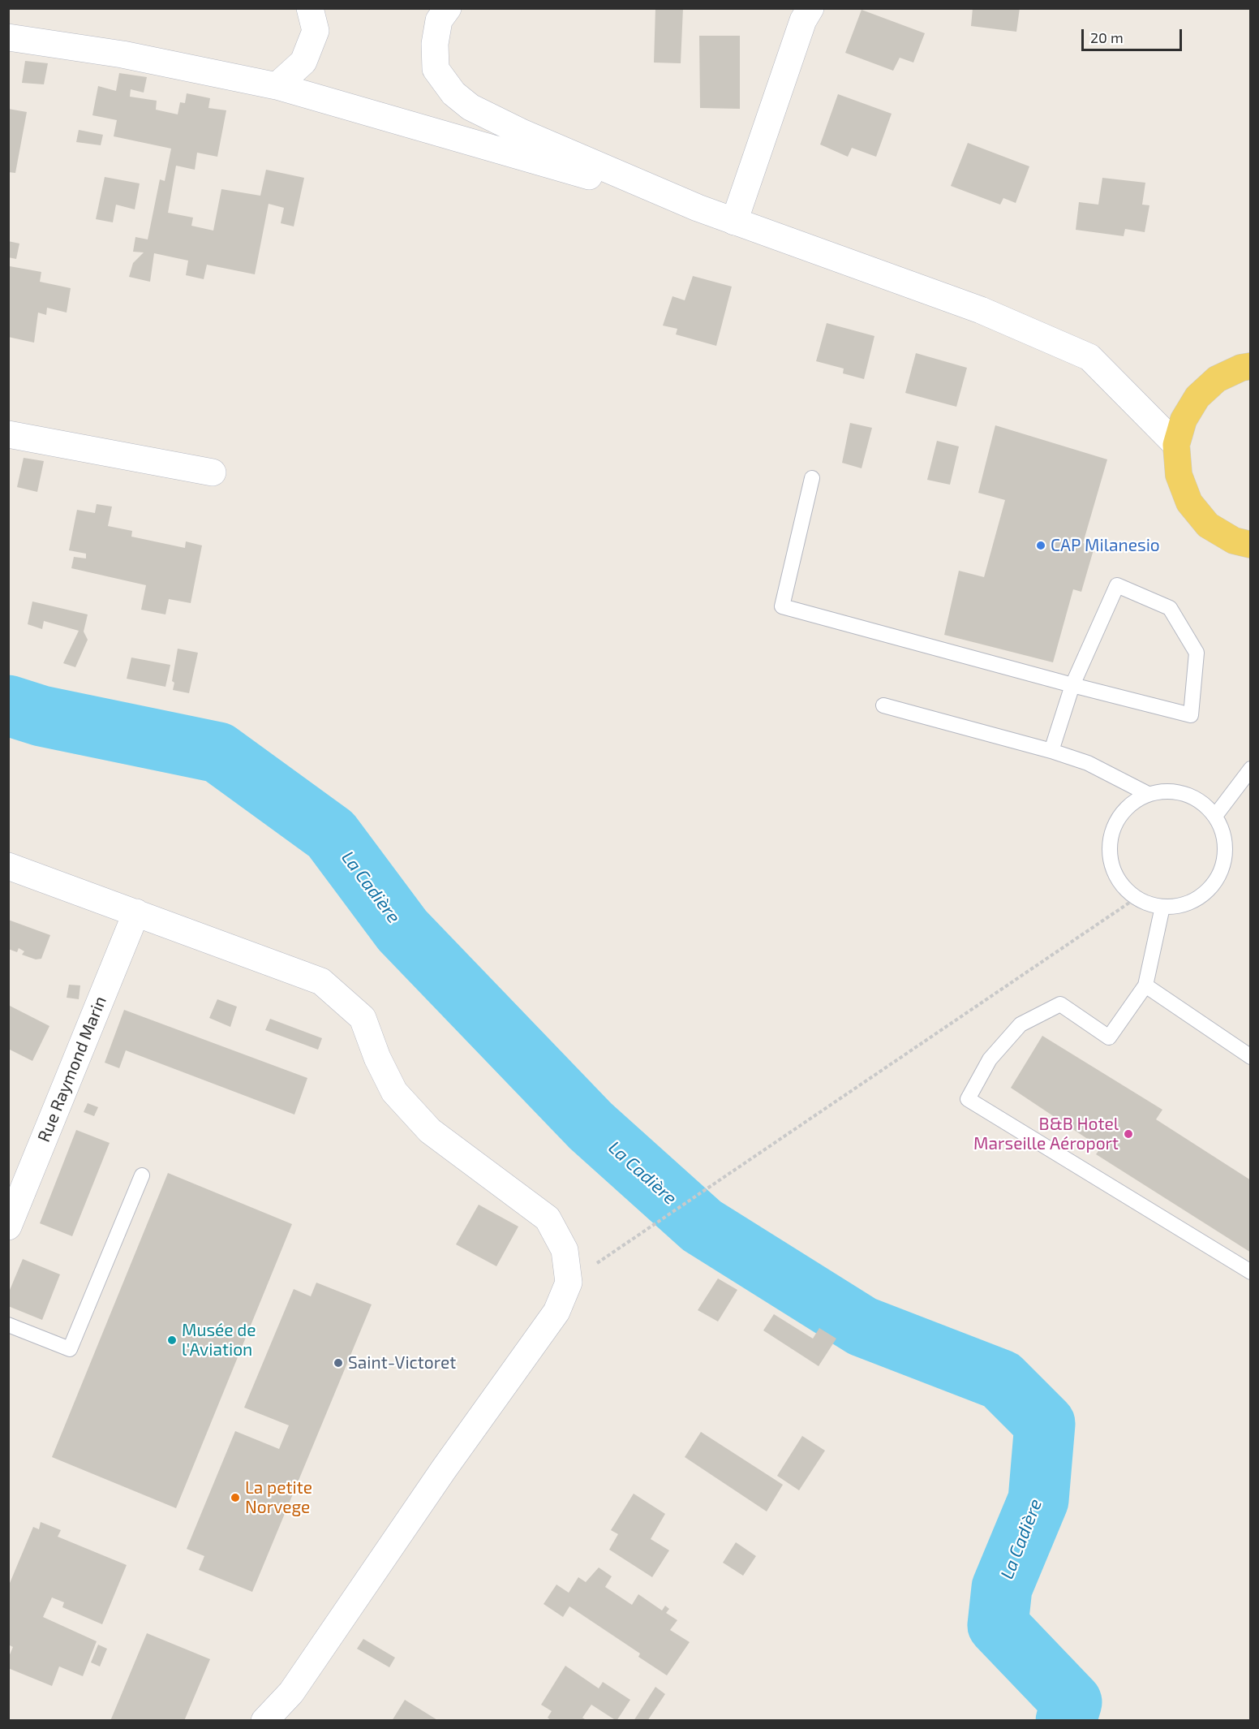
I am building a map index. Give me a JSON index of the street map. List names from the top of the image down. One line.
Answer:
{"streets":{"street":["Rue Raymond Marin"]},"water":["La Cadière"],"places":["CAP Milanesio","B&B Hotel Marseille Aéroport","Musée de l'Aviation","Saint-Victoret","La petite Norvege"],"scale_bar":"20 m"}
